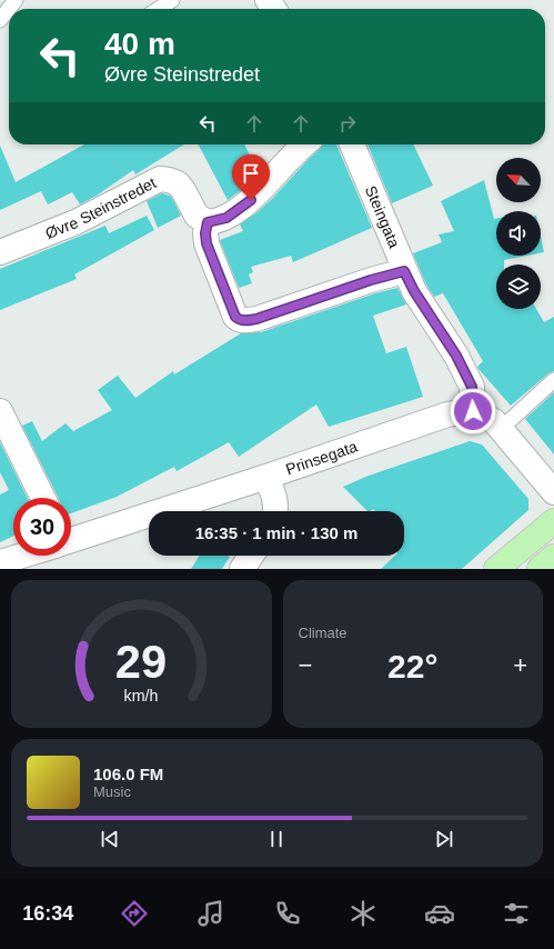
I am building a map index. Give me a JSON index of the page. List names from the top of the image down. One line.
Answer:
{"streets":{"street":["Øvre Steinstredet","Steingata","Prinsegata"]},"crossings":[["Steingata","Prinsegata"]],"north":"top left","page":{"turn":["40 m","Øvre Steinstredet"],"limit":"30","trip":"16:35 · 1 min · 130 m","tile":"Climate","heat":["−","22°","+"],"song":["106.0 FM","Music"],"tabs":"16:34","gauge":["29","km/h"]}}
